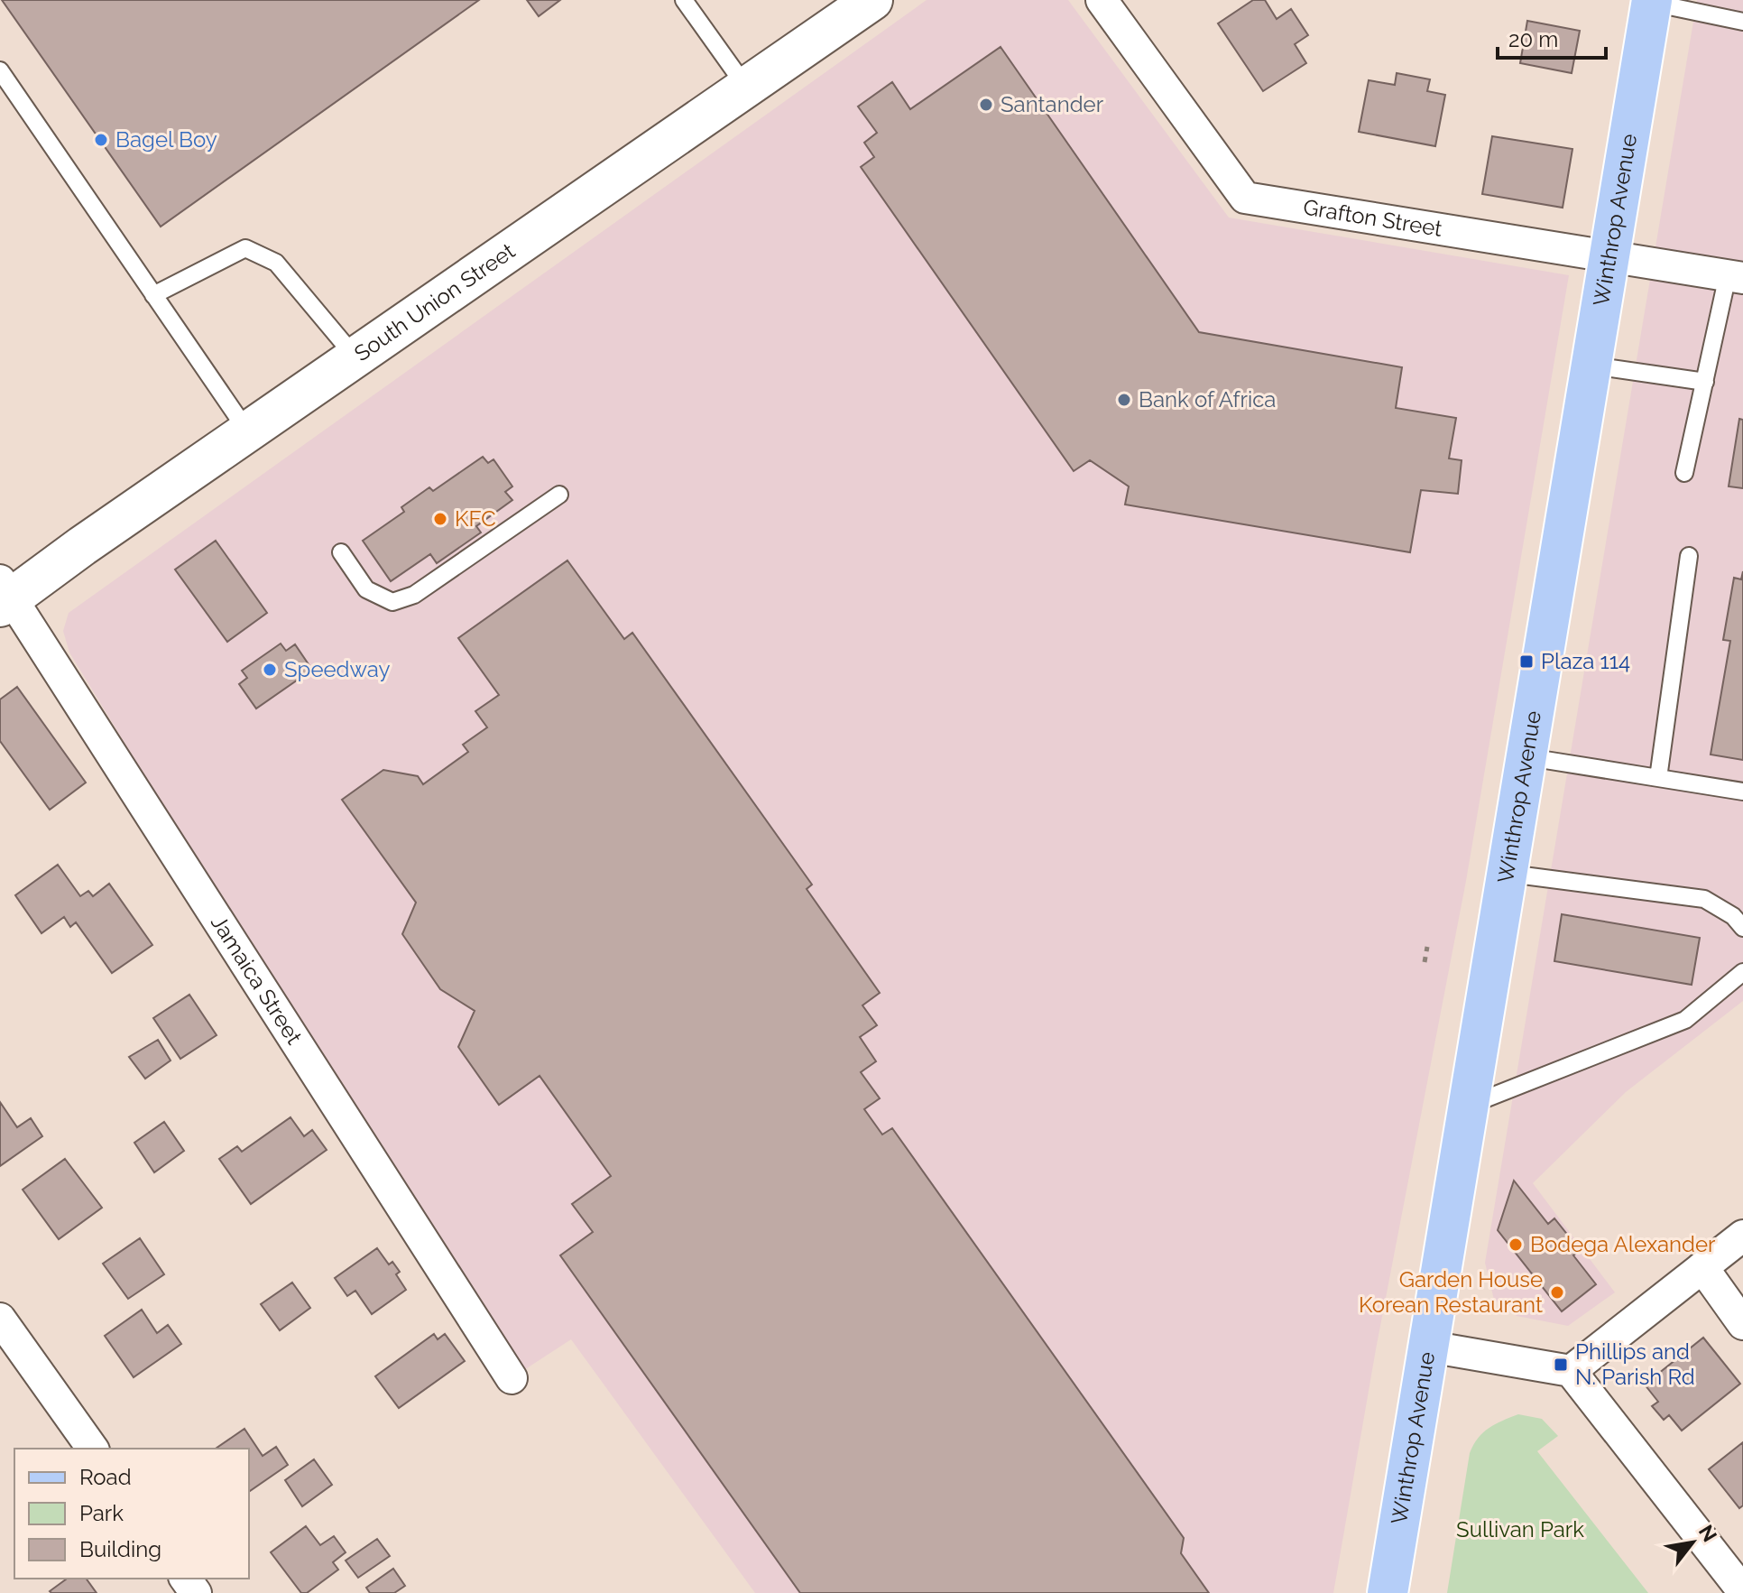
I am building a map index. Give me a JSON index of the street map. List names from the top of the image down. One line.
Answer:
{"streets":{"main road":["Winthrop Avenue","South Union Street"],"street":["Grafton Street","Jamaica Street"]},"crossings":[["Grafton Street","Winthrop Avenue"],["South Union Street","Jamaica Street"]],"parks":["Sullivan Park"],"places":{"other":["Santander","Bagel Boy","Bank of Africa","KFC","Speedway","Bodega Alexander","Garden House Korean Restaurant"],"transit":["Plaza 114","Phillips and N. Parish Rd"]},"legend":["Road","Park","Building"],"scale_bar":"20 m","north":"top right"}
